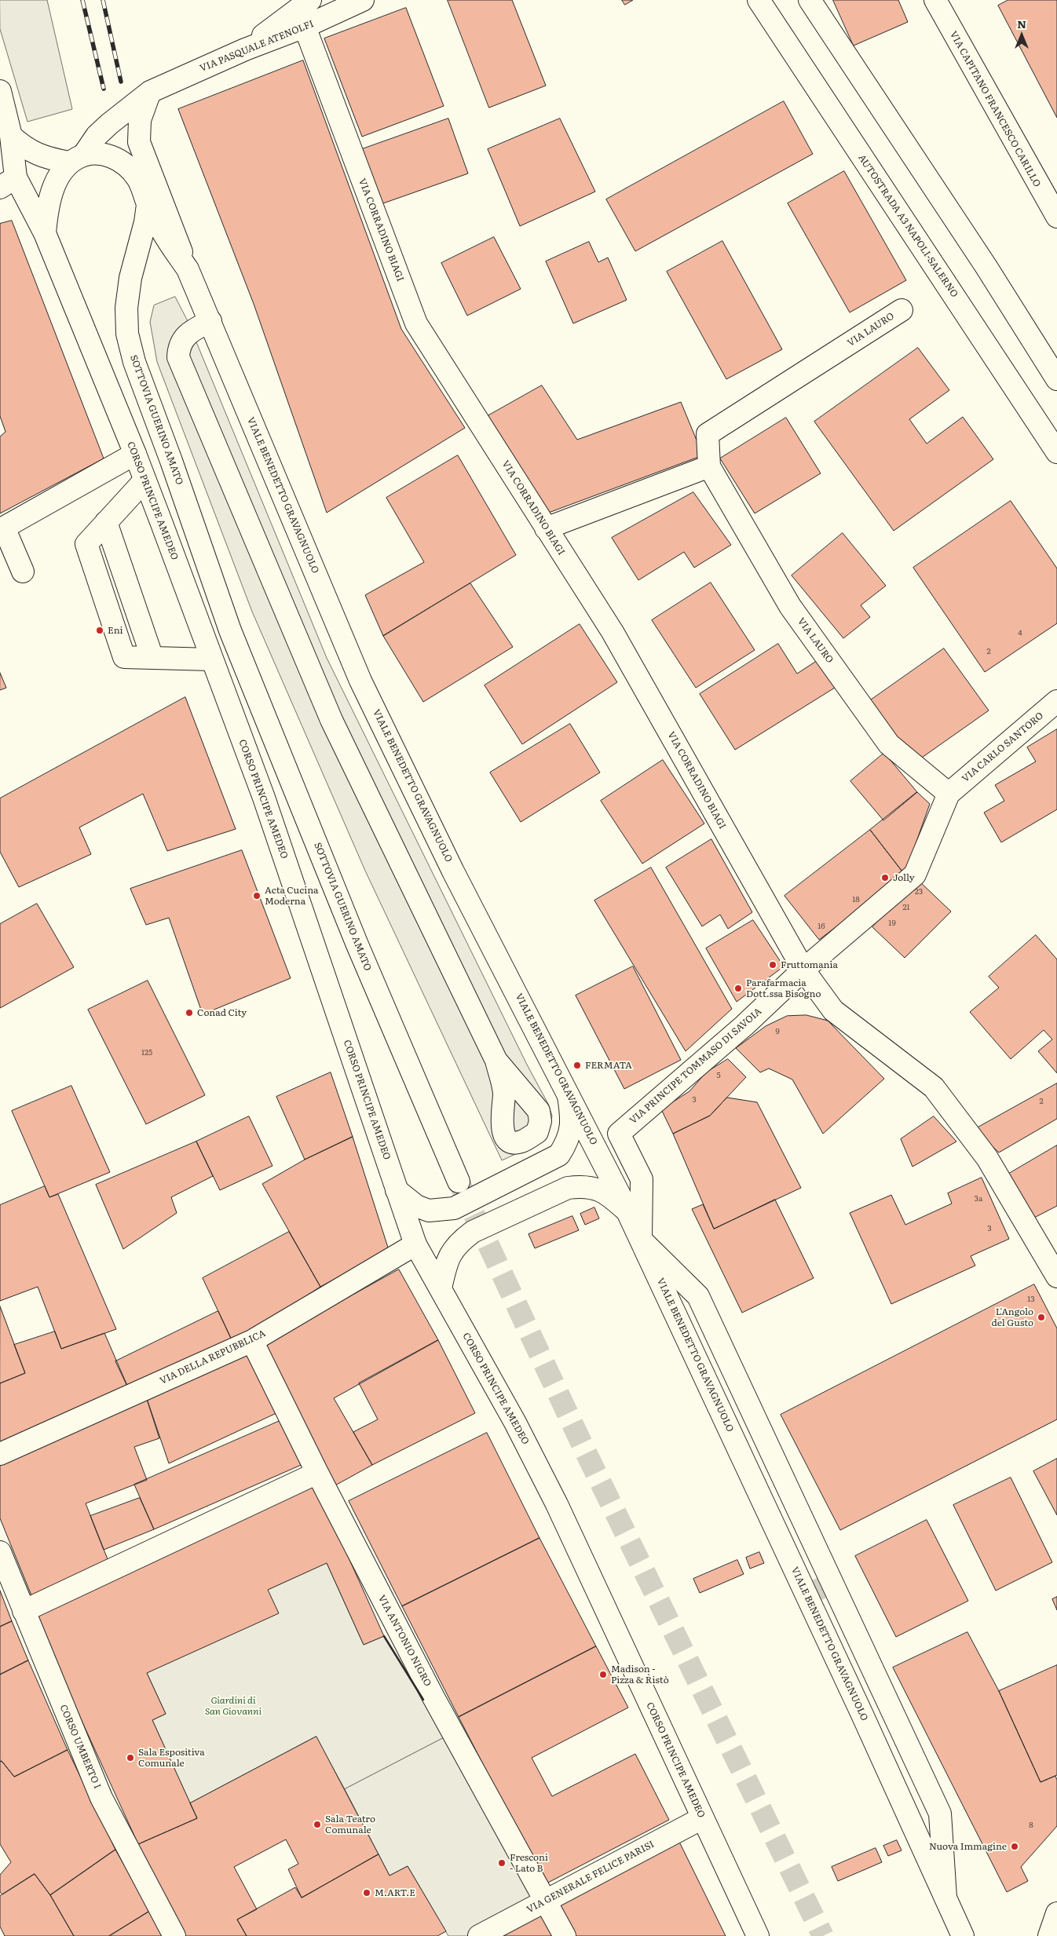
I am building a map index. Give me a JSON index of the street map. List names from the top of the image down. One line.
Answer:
{"streets":{"main road":["VIA PASQUALE ATENOLFI","VIA CAPITANO FRANCESCO CARILLO","AUTOSTRADA A3 NAPOLI-SALERNO","VIA CORRADINO BIAGI","VIA LAURO","SOTTOVIA GUERINO AMATO","VIALE BENEDETTO GRAVAGNUOLO","CORSO PRINCIPE AMEDEO","VIA CARLO SANTORO","VIA PRINCIPE TOMMASO DI SAVOIA","VIA DELLA REPUBBLICA","VIA ANTONIO NIGRO","CORSO UMBERTO I","VIA GENERALE FELICE PARISI"]},"crossings":[["VIA PASQUALE ATENOLFI","VIA CORRADINO BIAGI"],["VIA PASQUALE ATENOLFI","CORSO PRINCIPE AMEDEO"],["VIA CORRADINO BIAGI","VIA PRINCIPE TOMMASO DI SAVOIA"],["VIA LAURO","VIA CARLO SANTORO"],["VIA LAURO","VIA PRINCIPE TOMMASO DI SAVOIA"],["SOTTOVIA GUERINO AMATO","VIALE BENEDETTO GRAVAGNUOLO"],["SOTTOVIA GUERINO AMATO","CORSO PRINCIPE AMEDEO"],["VIALE BENEDETTO GRAVAGNUOLO","VIA PRINCIPE TOMMASO DI SAVOIA"],["CORSO PRINCIPE AMEDEO","VIA DELLA REPUBBLICA"],["CORSO PRINCIPE AMEDEO","VIA GENERALE FELICE PARISI"],["VIA CARLO SANTORO","VIA PRINCIPE TOMMASO DI SAVOIA"],["VIA DELLA REPUBBLICA","VIA ANTONIO NIGRO"],["VIA ANTONIO NIGRO","VIA GENERALE FELICE PARISI"]],"parks":["Giardini di San Giovanni"],"places":["Eni","Jolly","Acta Cucina Moderna","Fruttomania","Parafarmacia Dott.ssa Bisogno","Conad City","FERMATA","L'Angolo del Gusto","Madison - Pizza & Ristò","Sala Espositiva Comunale","Sala Teatro Comunale","Nuova Immagine","Fresconi - Lato B","M.ART.E"],"house_numbers":["4","2","23","18","21","19","16","9","125","5","3","2","3a","3","13","8"],"north":"top"}
